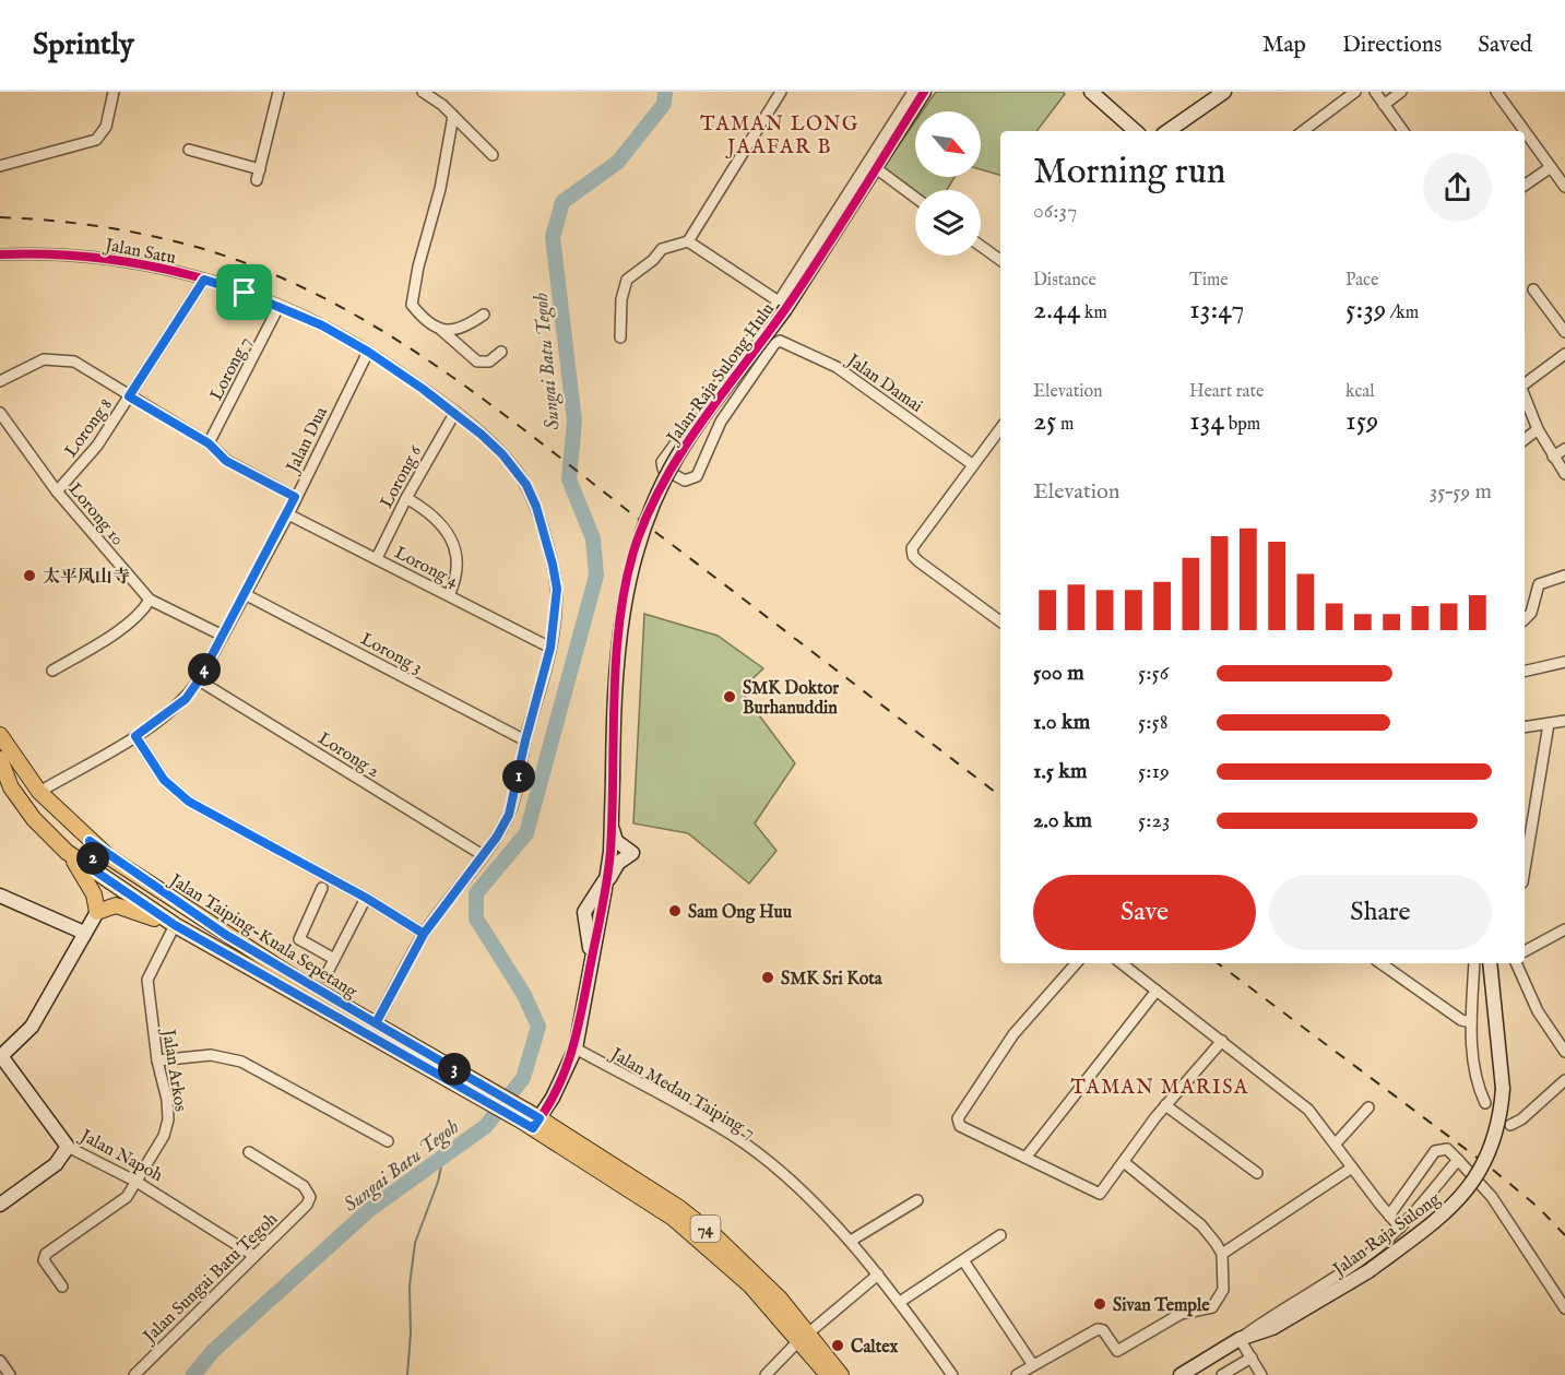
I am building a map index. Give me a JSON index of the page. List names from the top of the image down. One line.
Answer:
{"streets":{"main road":["Jalan Taiping-Kuala Sepetang","74"],"street":["Jalan Satu","Lorong 7","Jalan Raja Sulong Hulu","Jalan Damai","Lorong 8","Jalan Dua","Lorong 6","Lorong 10","Lorong 4","Lorong 3","Lorong 2","Jalan Arkos","Jalan Medan Taiping 7","Jalan Napoh","Jalan Raja Sulong","Jalan Sungai Batu Tegoh"]},"crossings":[["Jalan Satu","Lorong 7"],["Jalan Satu","Lorong 8"],["Jalan Satu","Jalan Dua"],["Jalan Satu","Lorong 6"],["Jalan Satu","Lorong 4"],["Jalan Satu","Lorong 3"],["Jalan Satu","Lorong 2"],["Jalan Satu","Jalan Taiping-Kuala Sepetang"],["Jalan Raja Sulong Hulu","Jalan Damai"],["Lorong 8","Lorong 10"],["Jalan Dua","Lorong 10"],["Jalan Dua","Lorong 4"],["Jalan Dua","Lorong 3"],["Jalan Dua","Lorong 2"],["Jalan Dua","Jalan Taiping-Kuala Sepetang"],["Lorong 6","Lorong 4"],["Jalan Taiping-Kuala Sepetang","Jalan Arkos"],["Jalan Arkos","Jalan Napoh"],["Jalan Napoh","Jalan Sungai Batu Tegoh"]],"districts":["TAMAN LONG JAAFAR B","TAMAN MARISA"],"water":["Sungai Batu Tegoh"],"places":["太平风山寺","SMK Doktor Burhanuddin","Sam Ong Huu","SMK Sri Kota","Sivan Temple","Caltex"],"north":"bottom right","page":{"header":"Sprintly","nav":["Map","Directions","Saved"],"heading":["Morning run","06:37"],"stats":[["Distance","2.44 km"],["Time","13:47"],["Pace","5:39 /km"],["Elevation","25 m"],["Heart rate","134 bpm"],["kcal","159"]],"chart":["Elevation","35–59 m"],"list":[{"name":"500 m","note":"5:56"},{"name":"1.0 km","note":"5:58"},{"name":"1.5 km","note":"5:19"},{"name":"2.0 km","note":"5:23"}],"pins":["4","1","2","3"],"buttons":["Save","Share"]}}
